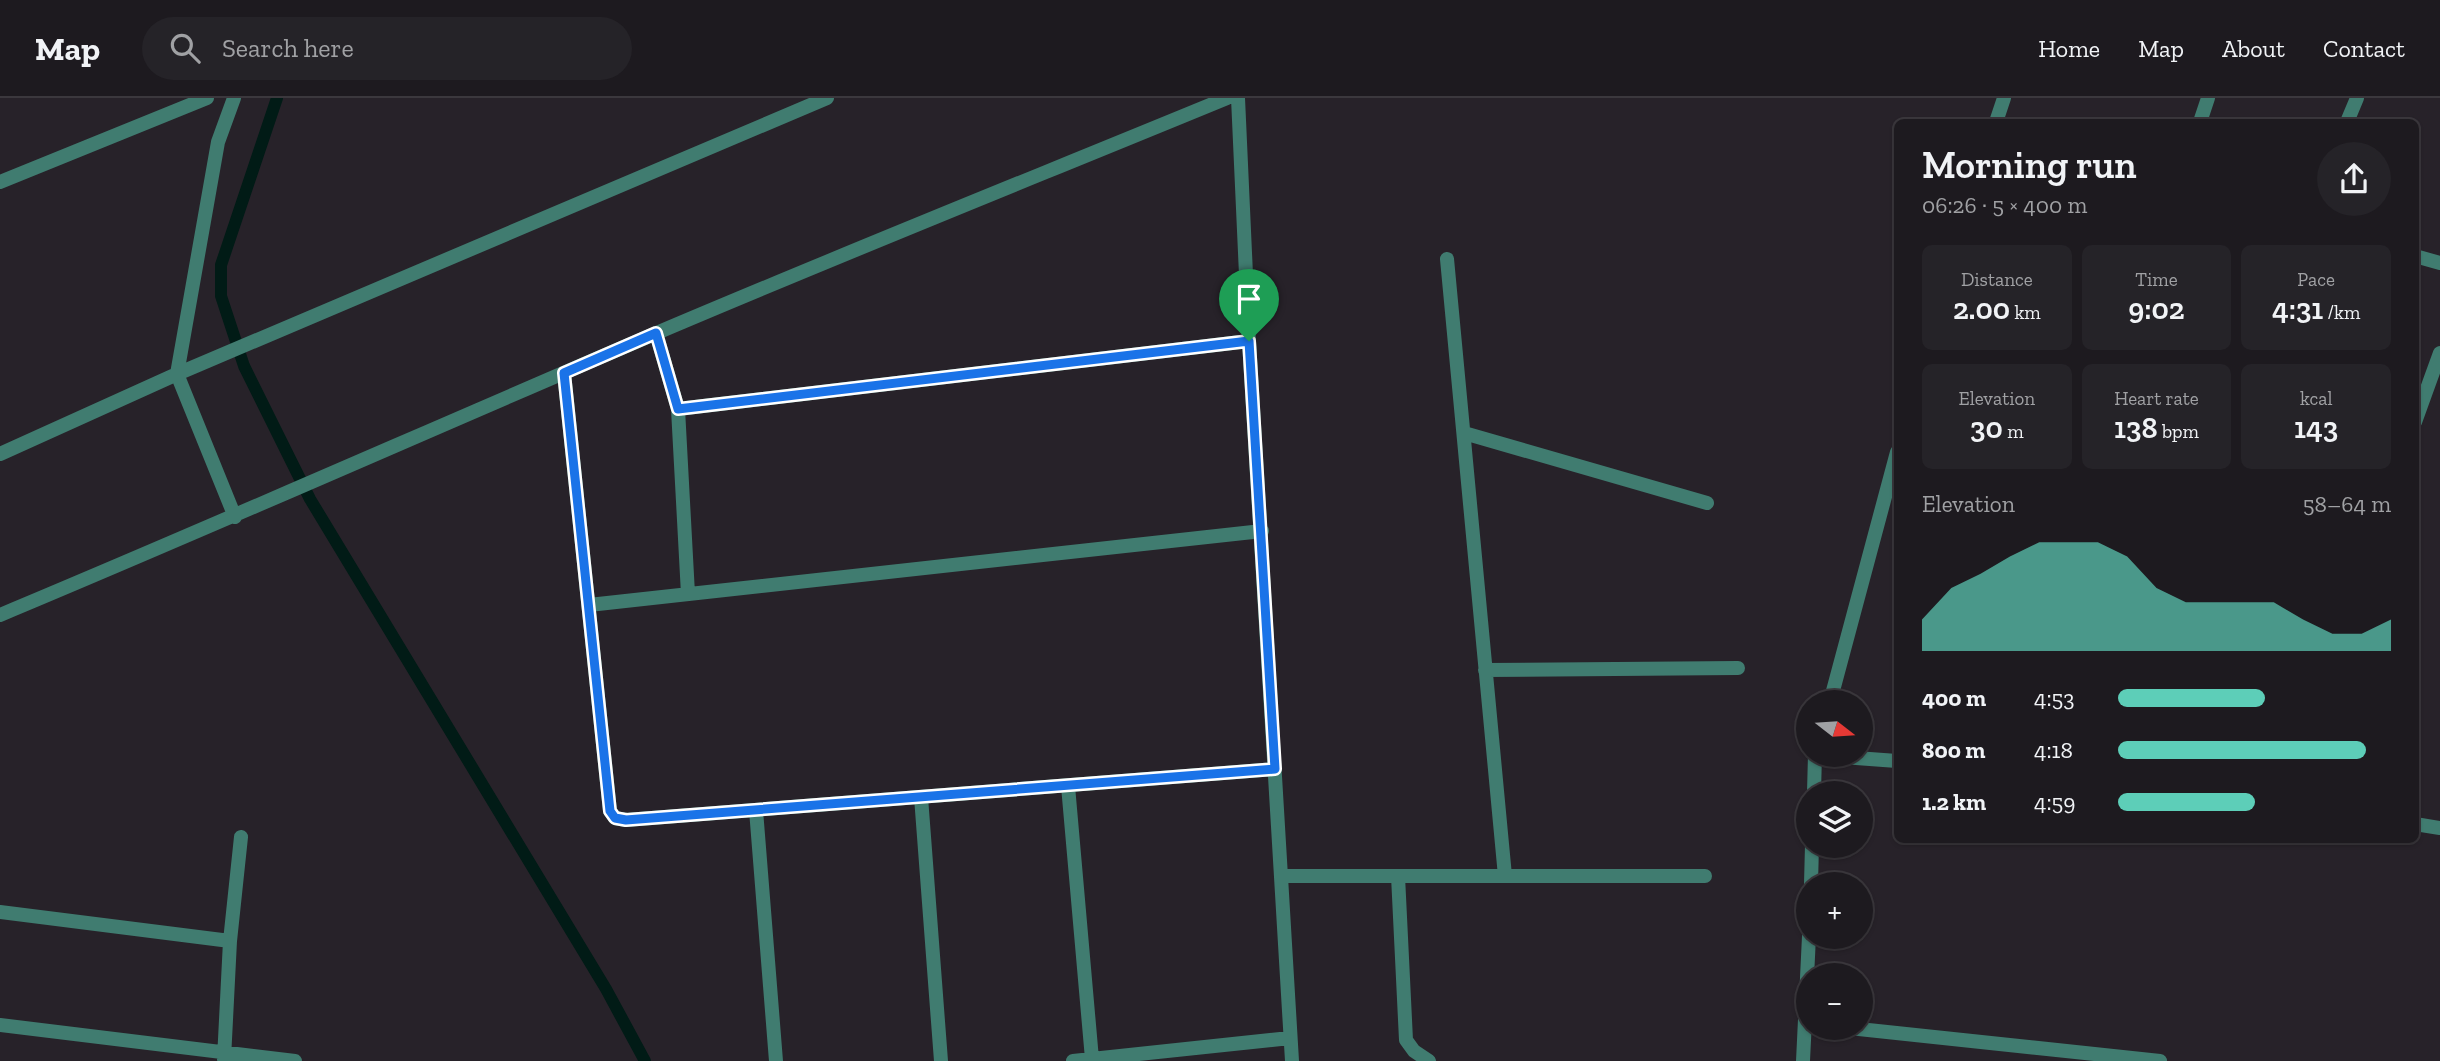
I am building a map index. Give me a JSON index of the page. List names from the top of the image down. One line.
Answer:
{"north":"right","page":{"header":"Map","search":"Search here","nav":["Home","Map","About","Contact"],"heading":["Morning run","06:26 · 5 × 400 m"],"stats":[["Distance","2.00 km"],["Time","9:02"],["Pace","4:31 /km"],["Elevation","30 m"],["Heart rate","138 bpm"],["kcal","143"]],"chart":["Elevation","58–64 m"],"list":[{"name":"400 m","note":"4:53"},{"name":"800 m","note":"4:18"},{"name":"1.2 km","note":"4:59"}],"map_buttons":["+","−"]}}
